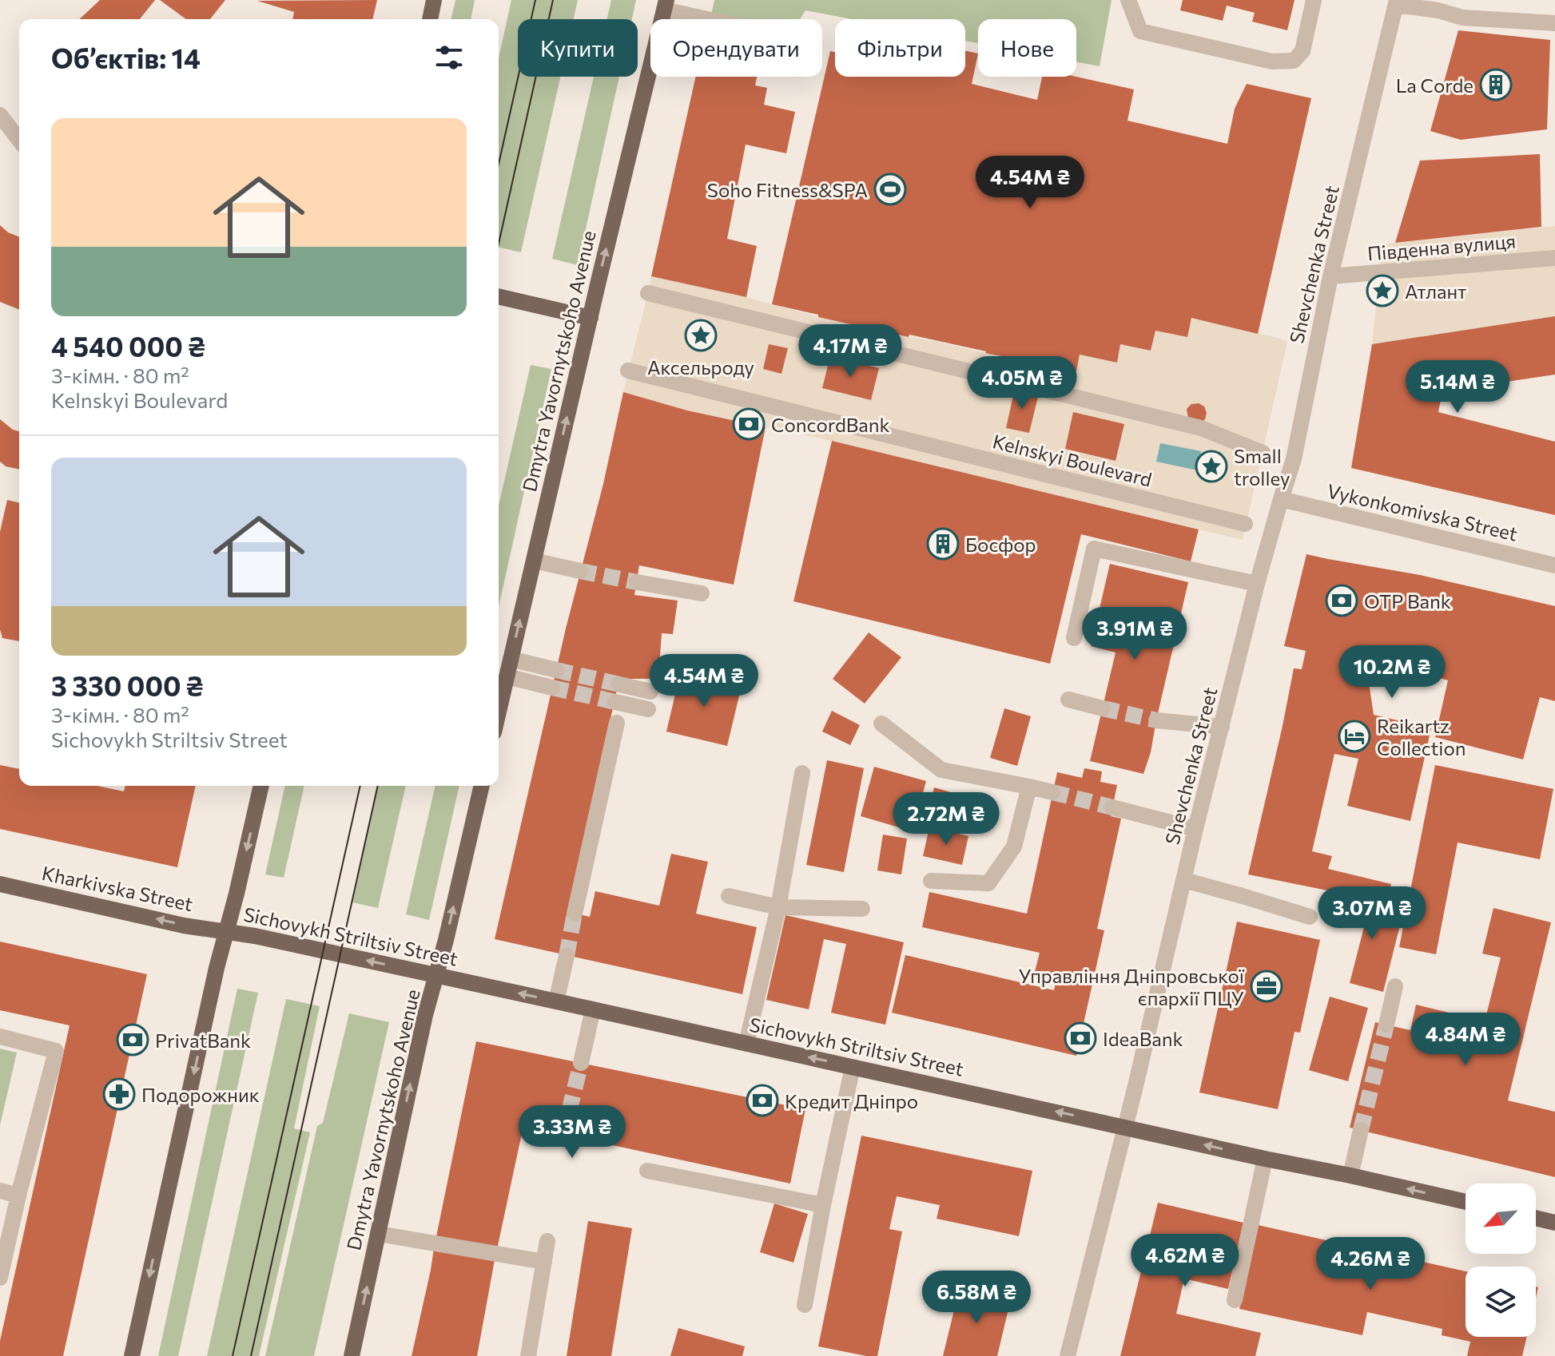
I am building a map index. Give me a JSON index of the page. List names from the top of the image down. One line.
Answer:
{"streets":{"main road":["Dmytra Yavornytskoho Avenue","Kharkivska Street","Sichovykh Striltsiv Street"],"street":["Південна вулиця","Shevchenka Street","Kelnskyi Boulevard","Vykonkomivska Street"]},"crossings":[["Південна вулиця","Shevchenka Street"],["Shevchenka Street","Vykonkomivska Street"],["Shevchenka Street","Sichovykh Striltsiv Street"],["Dmytra Yavornytskoho Avenue","Sichovykh Striltsiv Street"],["Kharkivska Street","Sichovykh Striltsiv Street"]],"one_way":["Dmytra Yavornytskoho Avenue","Kharkivska Street","Sichovykh Striltsiv Street"],"places":{"building":["La Corde","Босфор"],"sports":["Soho Fitness&SPA"],"place":["Атлант","Аксельроду","Small trolley"],"bank":["ConcordBank","OTP Bank","IdeaBank","PrivatBank","Кредит Дніпро"],"hotel":["Reikartz Collection"],"office":["Управління Дніпровської єпархії ПЦУ"],"pharmacy":["Подорожник"]},"north":"bottom left","page":{"chip":["Купити","Орендувати","Фільтри","Нове"],"heading":"Об’єктів: 14","list":[{"name":"4 540 000 ₴","note":"3-кімн. · 80 m² · Kelnskyi Boulevard"},{"name":"3 330 000 ₴","note":"3-кімн. · 80 m² · Sichovykh Striltsiv Street"}],"price":["4.54M ₴","4.17M ₴","4.05M ₴","5.14M ₴","3.91M ₴","10.2M ₴","4.54M ₴","2.72M ₴","3.07M ₴","4.84M ₴","3.33M ₴","4.62M ₴","4.26M ₴","6.58M ₴"]}}
